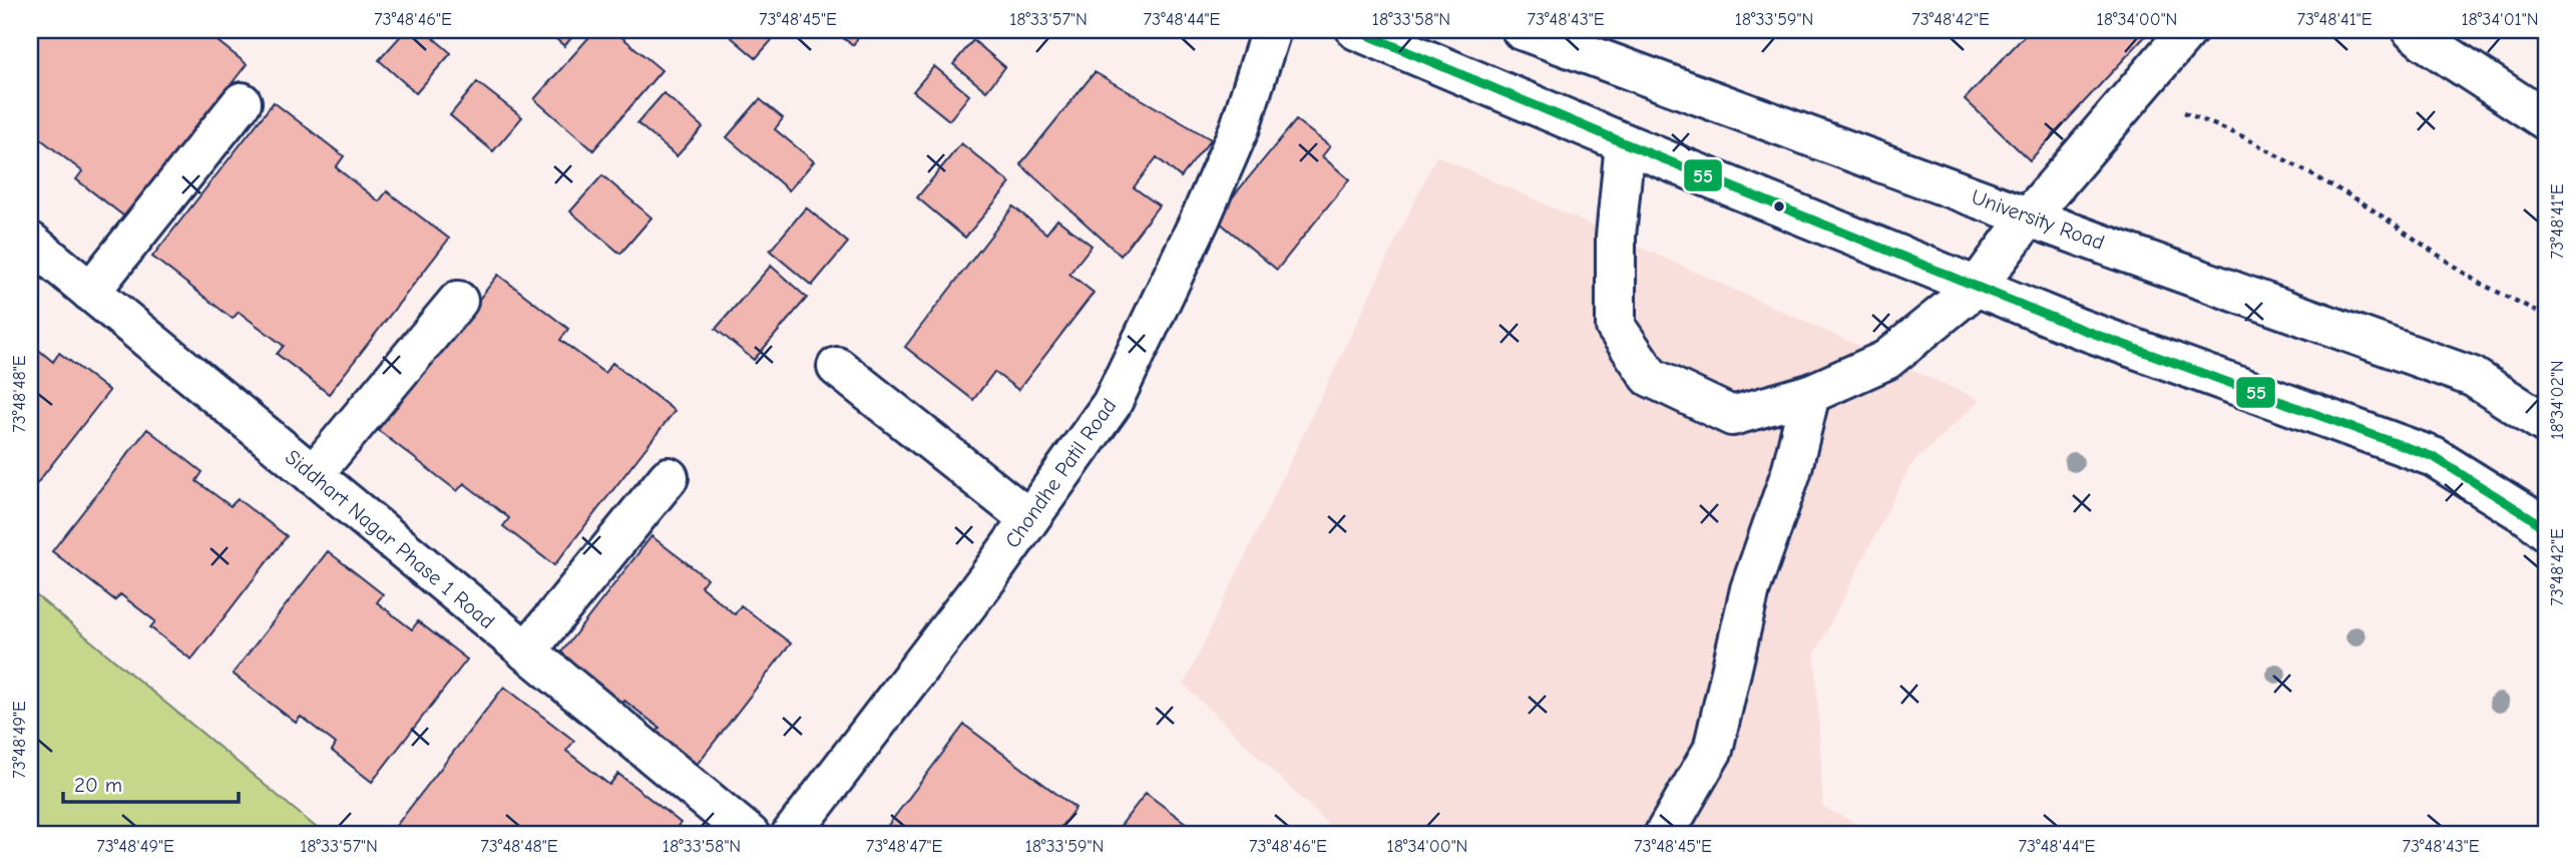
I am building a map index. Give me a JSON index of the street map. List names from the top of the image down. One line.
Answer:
{"streets":{"street":["University Road","Chondhe Patil Road","Siddhart Nagar Phase 1 Road"]},"lines":["transit line 55"],"scale_bar":"20 m","coordinates":["73°48'46\"E","73°48'45\"E","18°33'57\"N","73°48'44\"E","18°33'58\"N","73°48'43\"E","18°33'59\"N","73°48'42\"E","18°34'00\"N","73°48'41\"E","18°34'01\"N","73°48'48\"E","18°34'02\"N","73°48'49\"E","73°48'47\"E"]}
